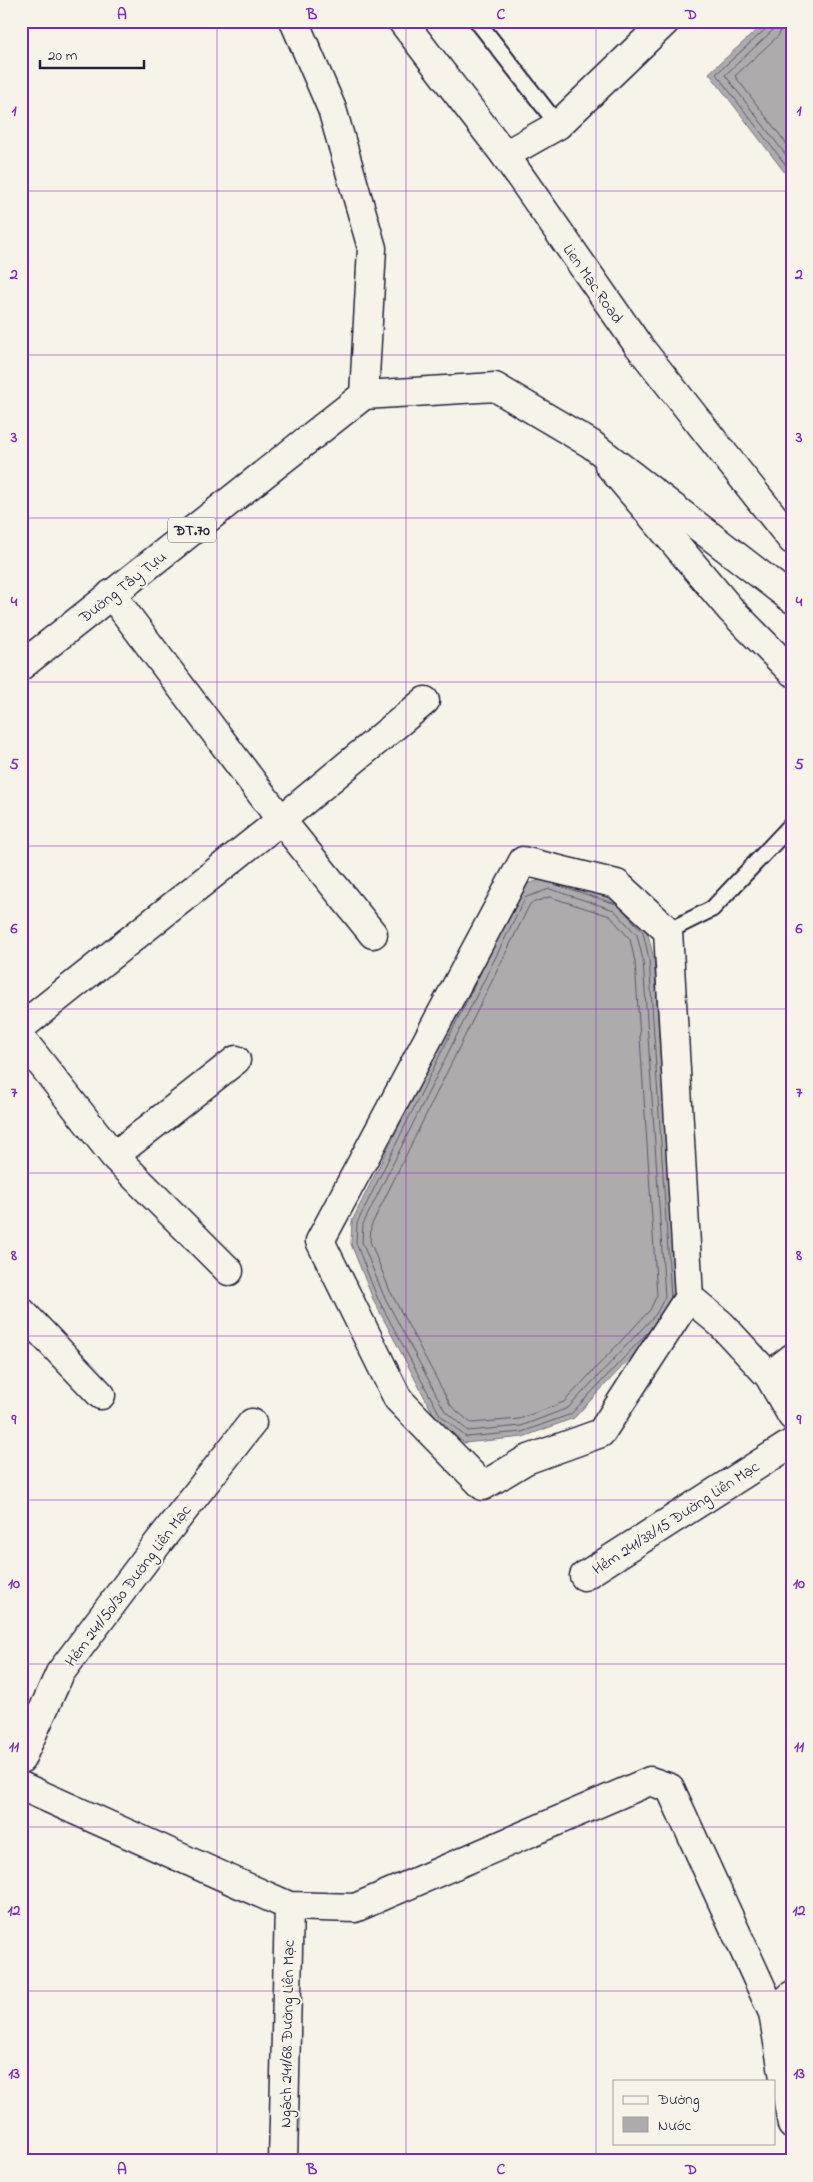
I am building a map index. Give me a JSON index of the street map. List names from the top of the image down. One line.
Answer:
{"streets":{"street":["Lien Mac Road","ĐT.70","Đường Tây Tựu","Hẻm 241/38/15 Đường Liên Mạc","Hẻm 241/50/30 Đường Liên Mạc","Ngách 241/68 Đường Liên Mạc"]},"legend":["Đường","Nước"],"scale_bar":"20 m","grid":{"columns":["A","B","C","D"],"rows":["1","2","3","4","5","6","7","8","9","10","11","12","13"]}}
